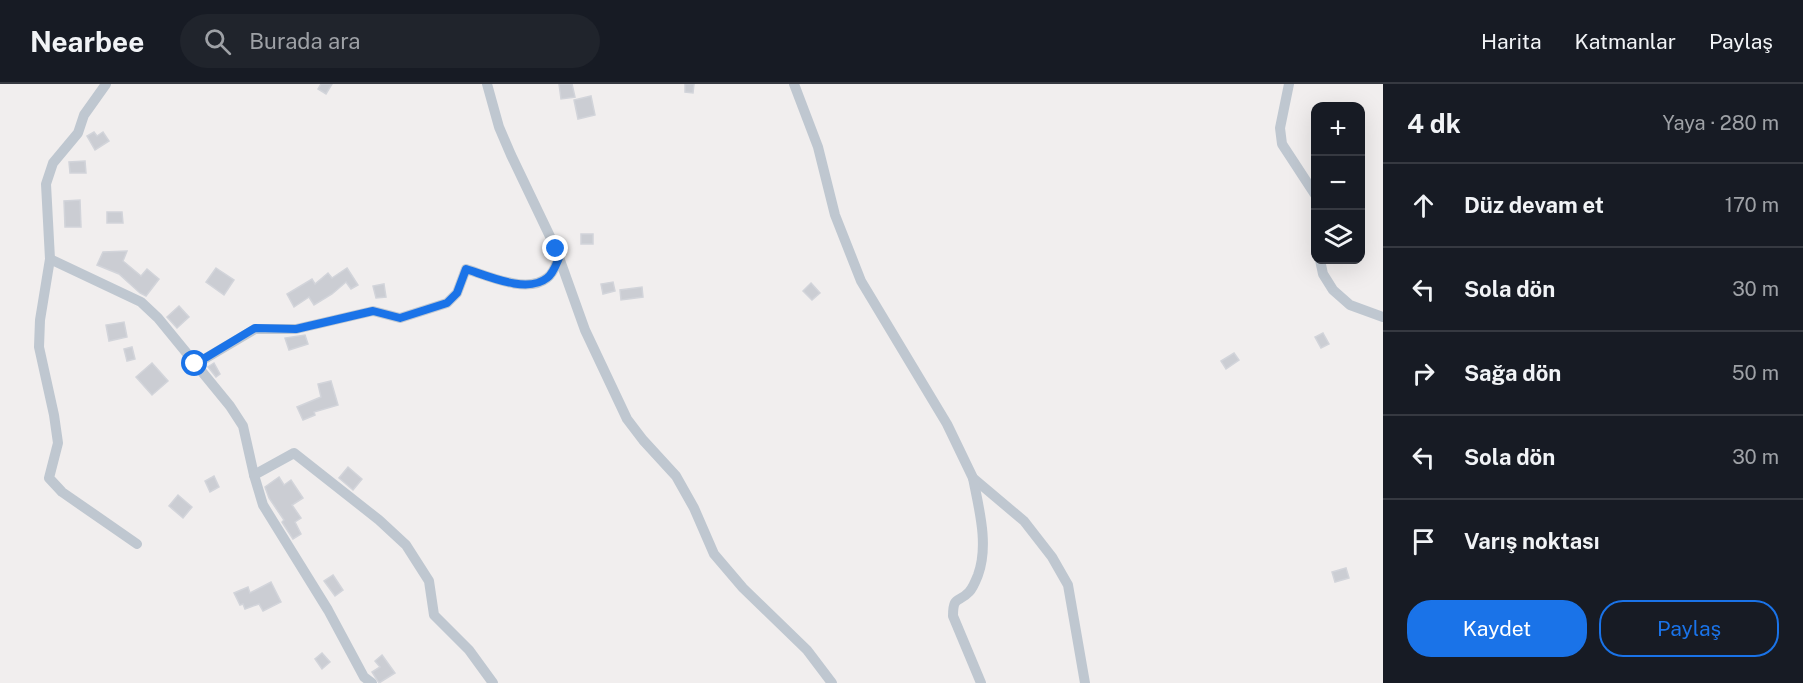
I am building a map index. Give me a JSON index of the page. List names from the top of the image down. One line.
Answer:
{"page":{"header":"Nearbee","search":"Burada ara","nav":["Harita","Katmanlar","Paylaş"],"heading":["4 dk","Yaya · 280 m"],"map_buttons":["+","−"],"list":[["Düz devam et","170 m"],["Sola dön","30 m"],["Sağa dön","50 m"],["Sola dön","30 m"],"Varış noktası"],"buttons":["Kaydet","Paylaş"]}}
